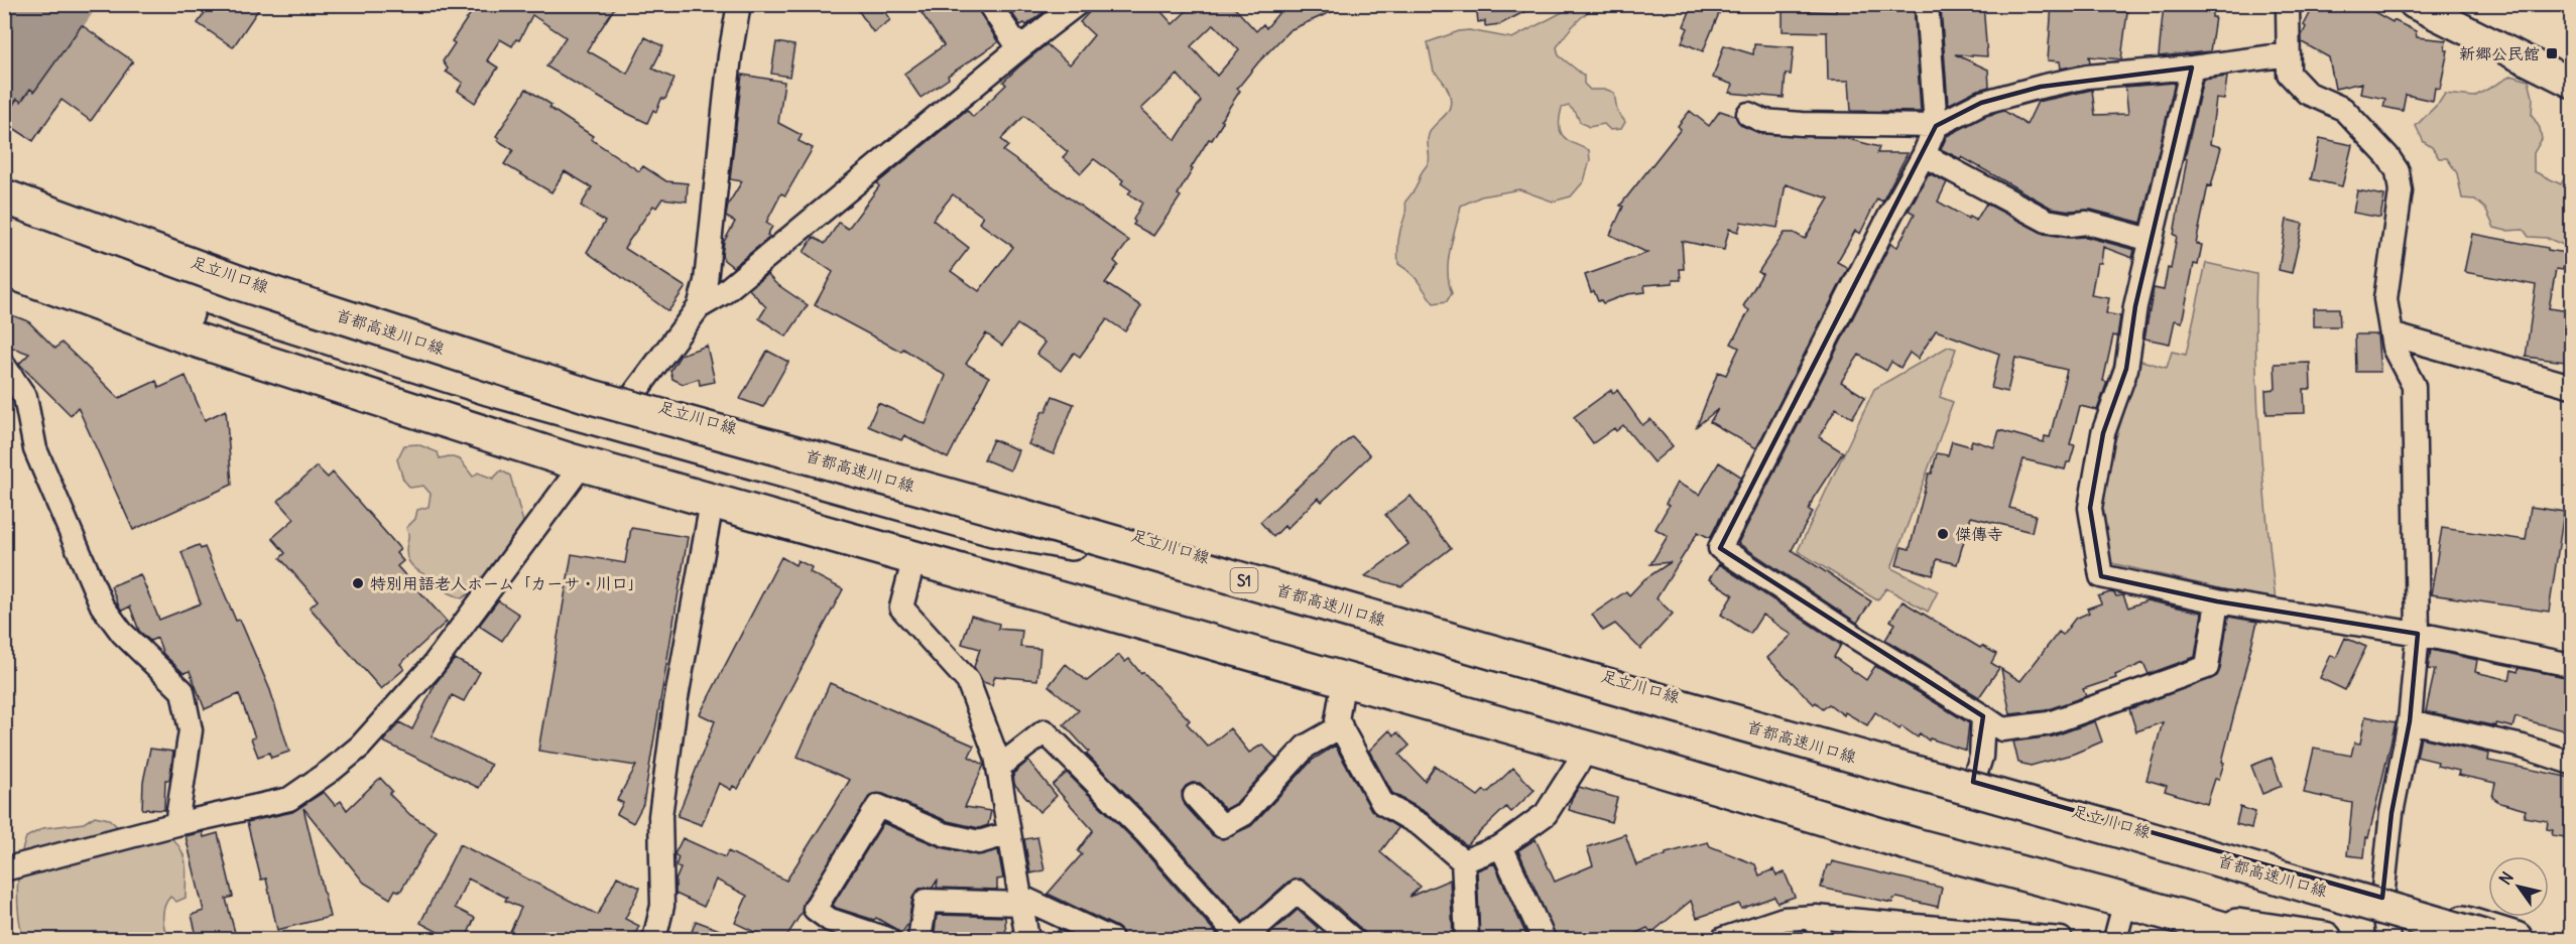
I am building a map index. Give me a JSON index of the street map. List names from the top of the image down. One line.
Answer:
{"streets":{"main road":["足立川口線","首都高速川口線","S1"]},"places":{"transit":["新郷公民館"],"other":["傑傳寺","特別用語老人ホーム「カーサ・川口」"]},"north":"top left"}
